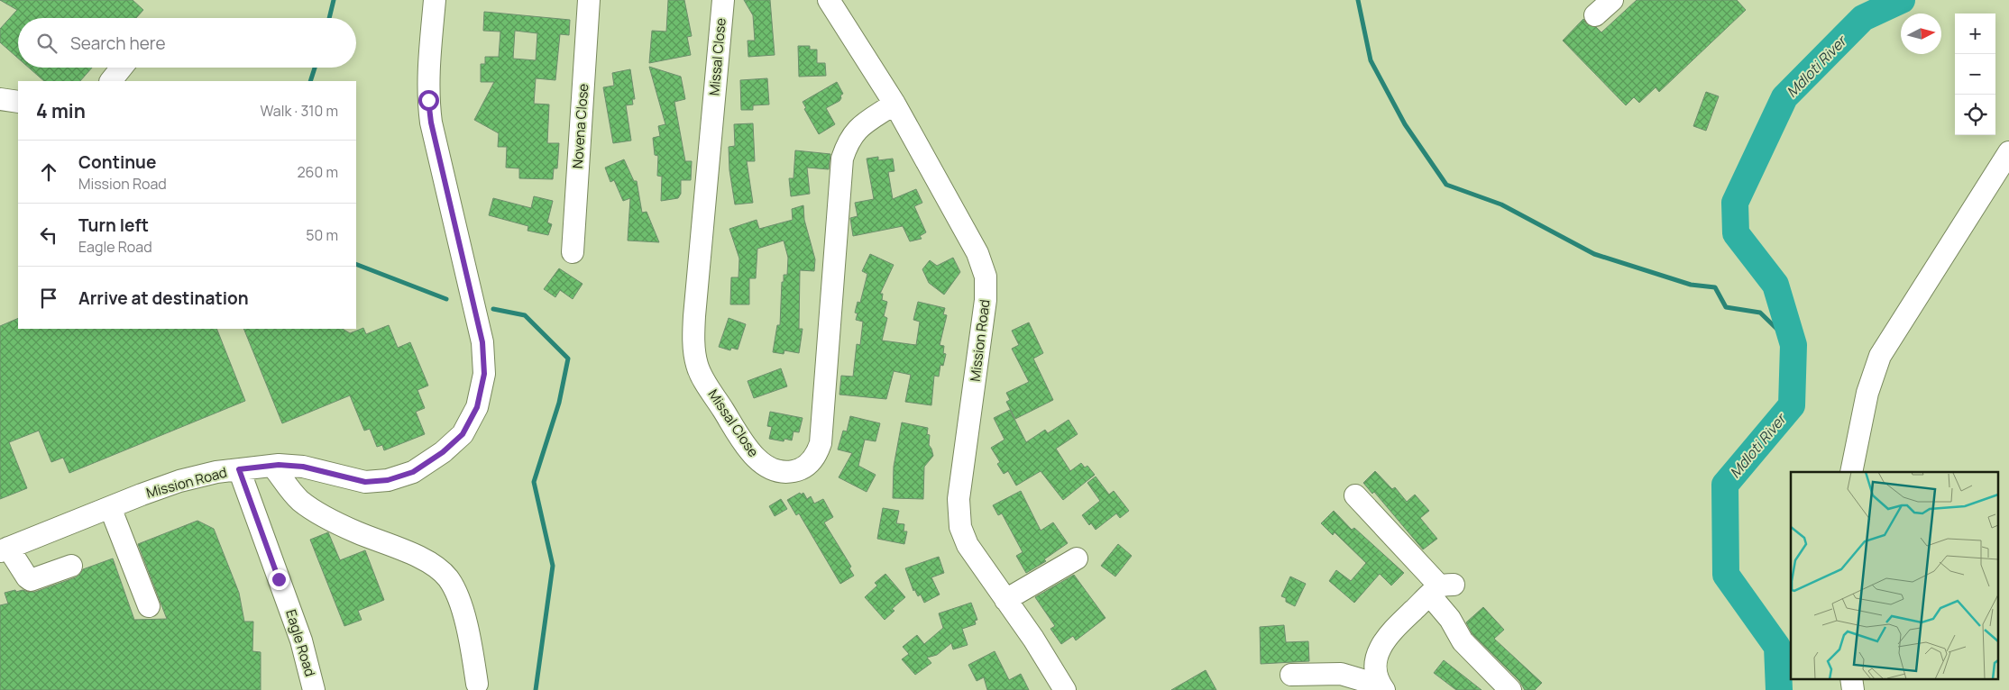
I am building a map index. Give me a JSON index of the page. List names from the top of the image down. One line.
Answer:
{"streets":{"street":["Missal Close","Novena Close","Mission Road","Eagle Road"]},"crossings":[["Missal Close","Mission Road"],["Mission Road","Eagle Road"]],"water":["Mdloti River"],"north":"right","page":{"map_buttons":["+","−"],"search":"Search here","heading":["4 min","Walk · 310 m"],"list":[["Continue","Mission Road","260 m"],["Turn left","Eagle Road","50 m"],"Arrive at destination"]}}
